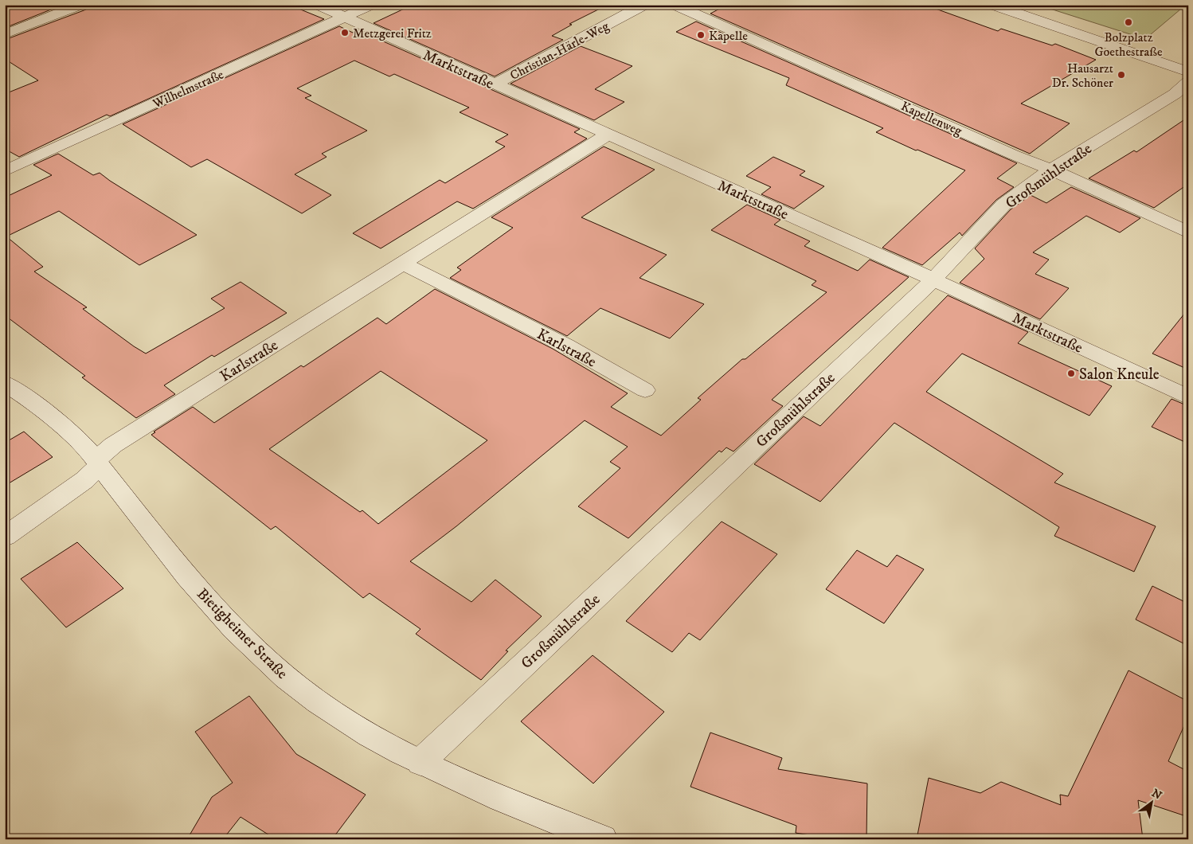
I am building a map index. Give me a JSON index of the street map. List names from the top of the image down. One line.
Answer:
{"streets":{"street":["Christian-Härle-Weg","Marktstraße","Wilhelmstraße","Kapellenweg","Großmühlstraße","Karlstraße","Bietigheimer Straße"]},"crossings":[["Christian-Härle-Weg","Marktstraße"],["Marktstraße","Wilhelmstraße"],["Marktstraße","Großmühlstraße"],["Marktstraße","Karlstraße"],["Kapellenweg","Großmühlstraße"],["Großmühlstraße","Bietigheimer Straße"],["Karlstraße","Bietigheimer Straße"]],"places":["Bolzplatz Goethestraße","Metzgerei Fritz","Kapelle","Hausarzt Dr. Schöner","Salon Kneule"],"north":"top right"}
